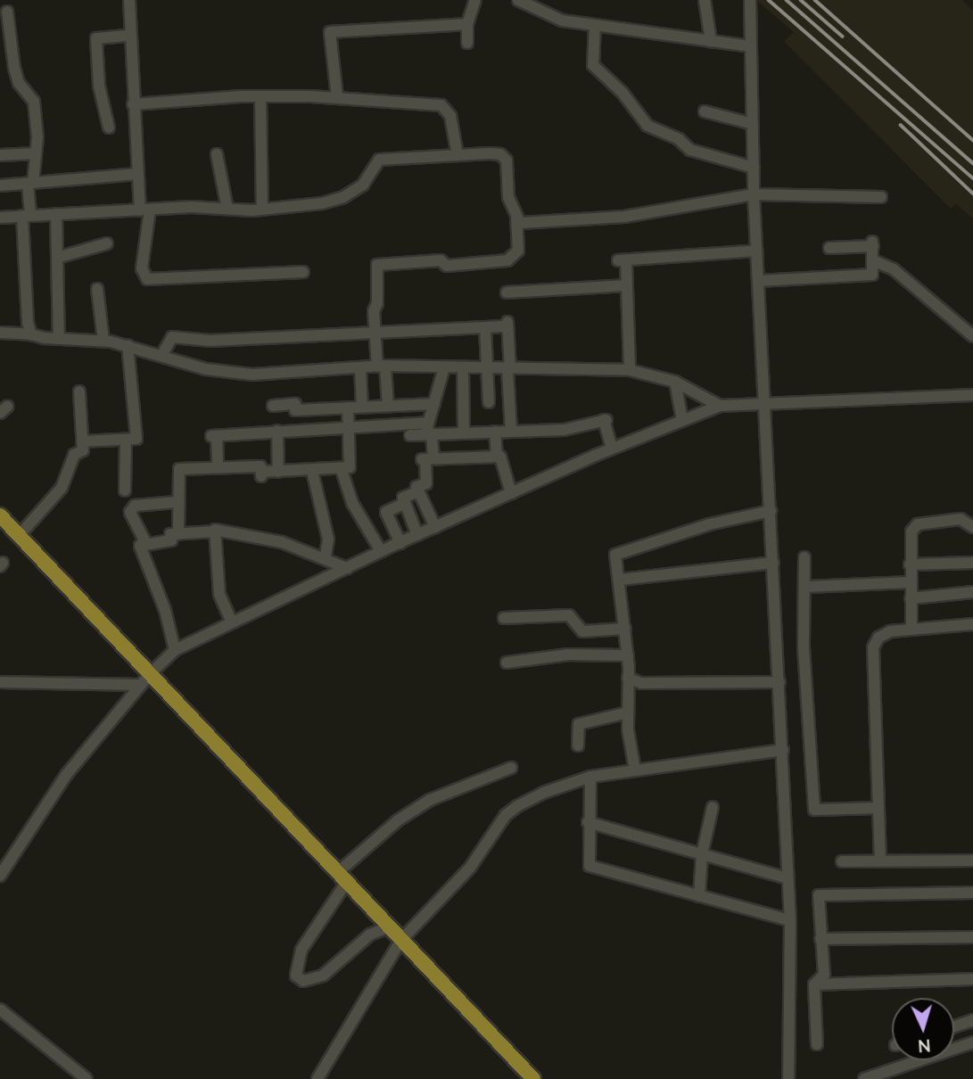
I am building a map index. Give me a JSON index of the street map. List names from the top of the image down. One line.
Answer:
{"north":"bottom"}
